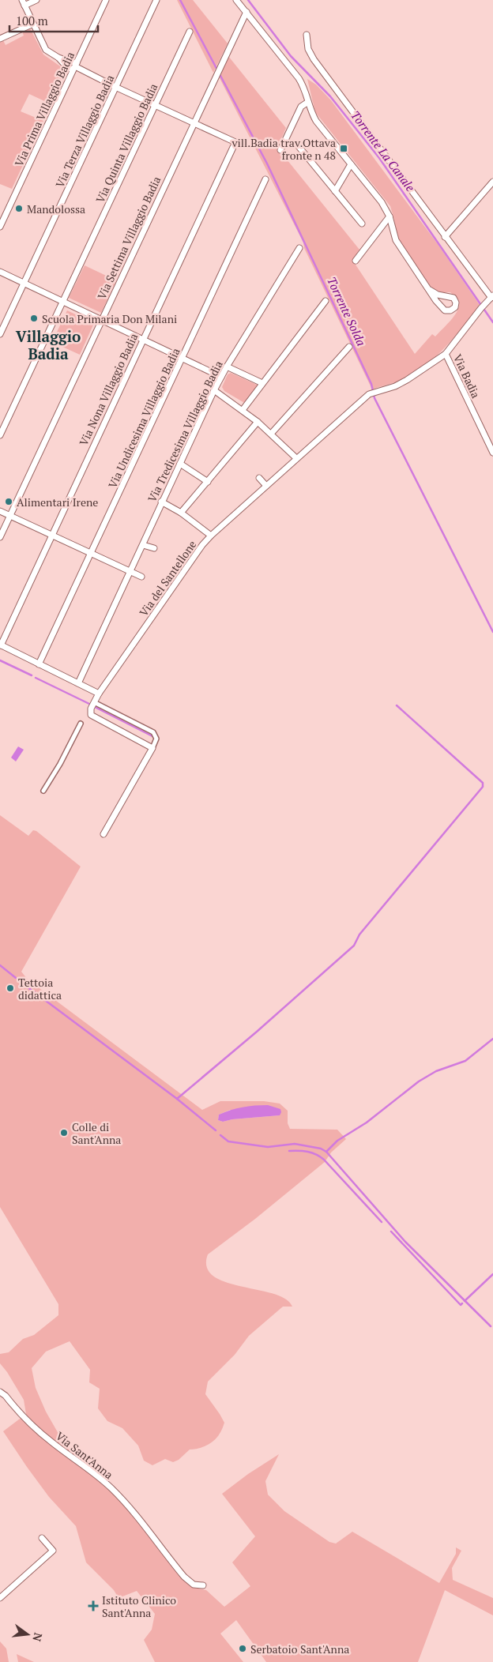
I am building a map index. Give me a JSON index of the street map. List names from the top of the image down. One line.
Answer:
{"streets":{"street":["Via Prima Villaggio Badia","Via Terza Villaggio Badia","Via Quinta Villaggio Badia","Via Settima Villaggio Badia","Via Badia","Via Nona Villaggio Badia","Via Undicesima Villaggio Badia","Via Tredicesima Villaggio Badia","Via del Santellone","Via Sant'Anna"]},"crossings":[["Via Settima Villaggio Badia","Via Nona Villaggio Badia"],["Via Badia","Via del Santellone"]],"districts":["Villaggio Badia"],"water":["Torrente La Canale","Torrente Solda"],"places":{"transit":["vill.Badia trav.Ottava fronte n 48"],"other":["Mandolossa","Scuola Primaria Don Milani","Alimentari Irene","Tettoia didattica","Colle di Sant'Anna","Serbatoio Sant'Anna"],"health":["Istituto Clinico Sant'Anna"]},"scale_bar":"100 m","north":"right"}
